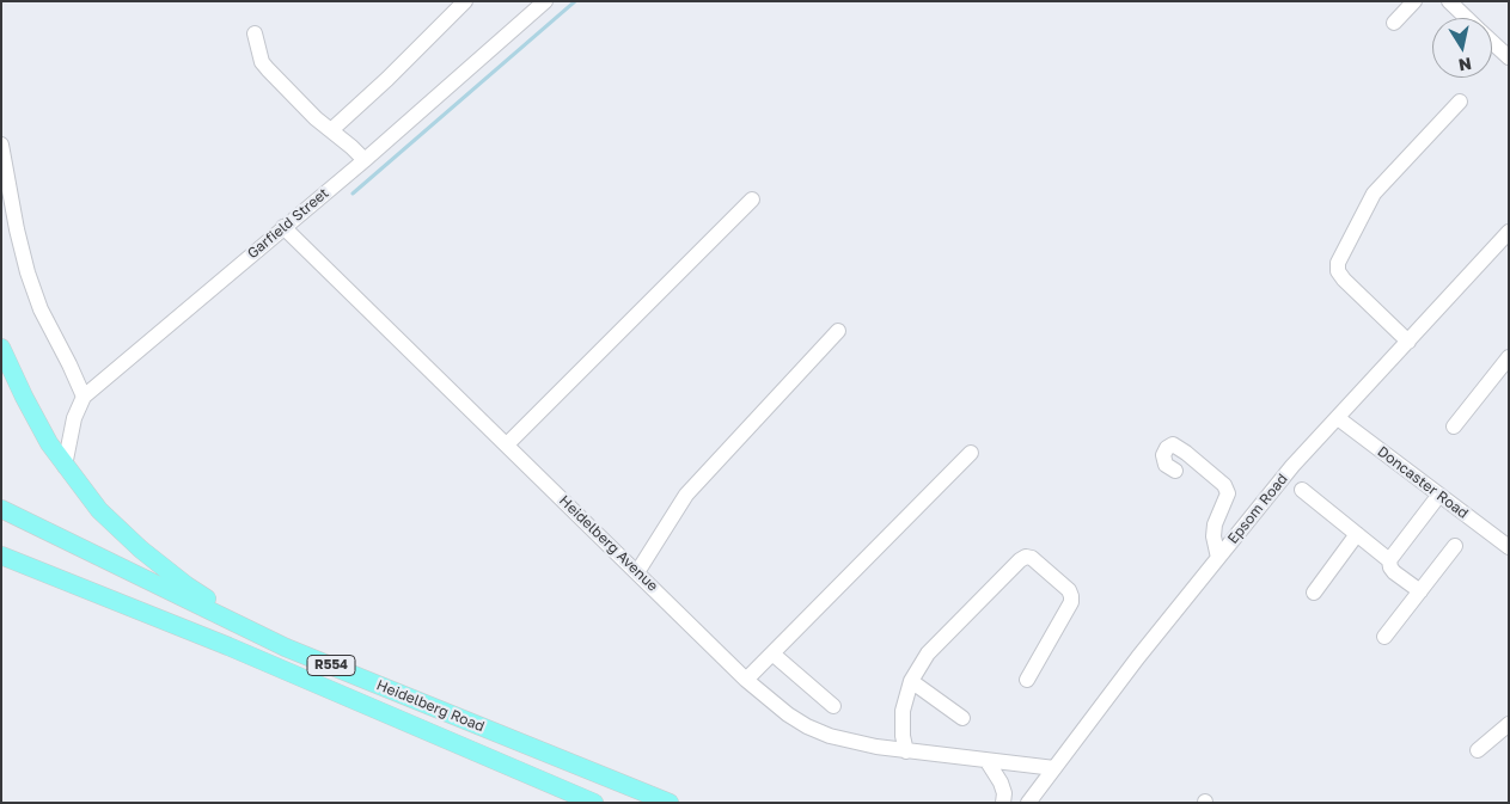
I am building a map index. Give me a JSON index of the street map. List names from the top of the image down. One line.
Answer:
{"streets":{"main road":["R554","Heidelberg Road"],"street":["Garfield Street","Doncaster Road","Epsom Road","Heidelberg Avenue"]},"crossings":[["Garfield Street","Heidelberg Avenue"],["Doncaster Road","Epsom Road"],["Epsom Road","Heidelberg Avenue"]],"north":"bottom"}
